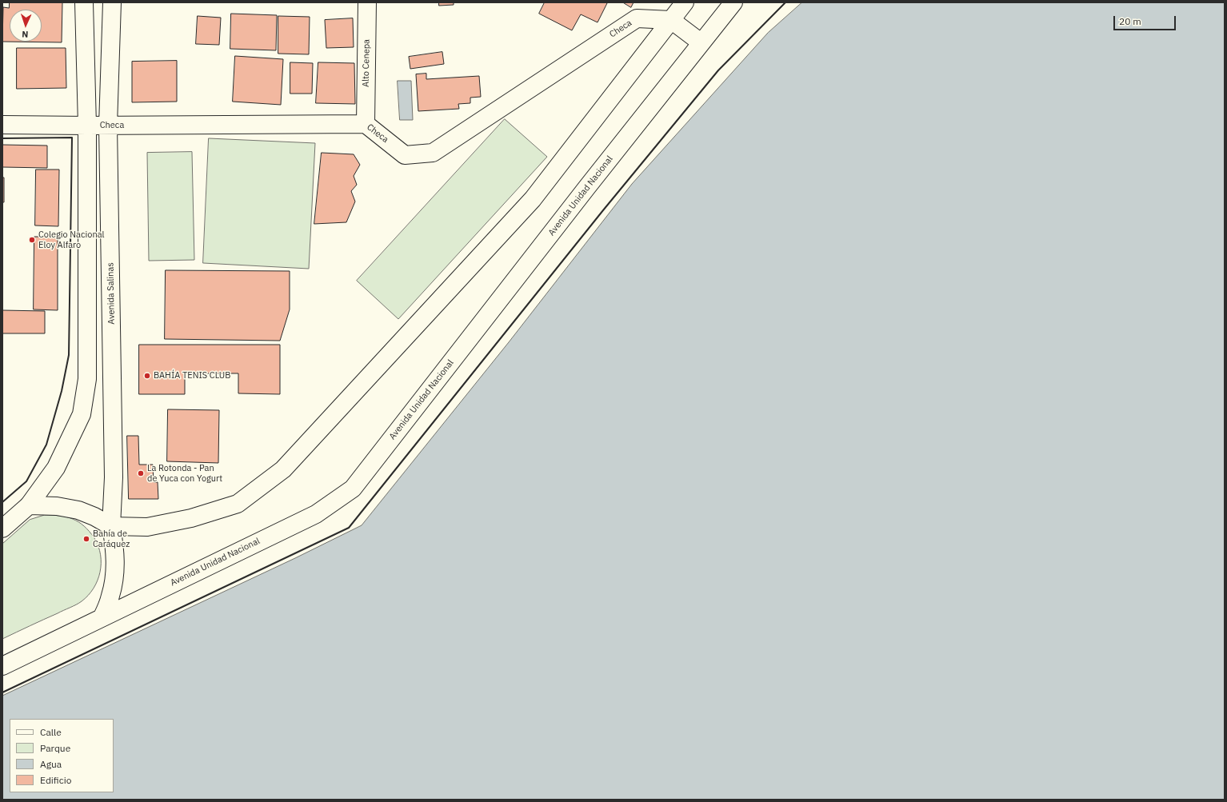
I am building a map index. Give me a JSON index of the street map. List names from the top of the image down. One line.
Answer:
{"streets":{"main road":["Checa","Alto Cenepa","Avenida Unidad Nacional","Avenida Salinas"]},"crossings":[["Checa","Alto Cenepa"],["Checa","Avenida Salinas"],["Avenida Unidad Nacional","Avenida Salinas"]],"places":["Colegio Nacional Eloy Alfaro","BAHÍA TENIS CLUB","La Rotonda - Pan de Yuca con Yogurt","Bahía de Caráquez"],"legend":["Calle","Parque","Agua","Edificio"],"scale_bar":"20 m","north":"bottom"}
